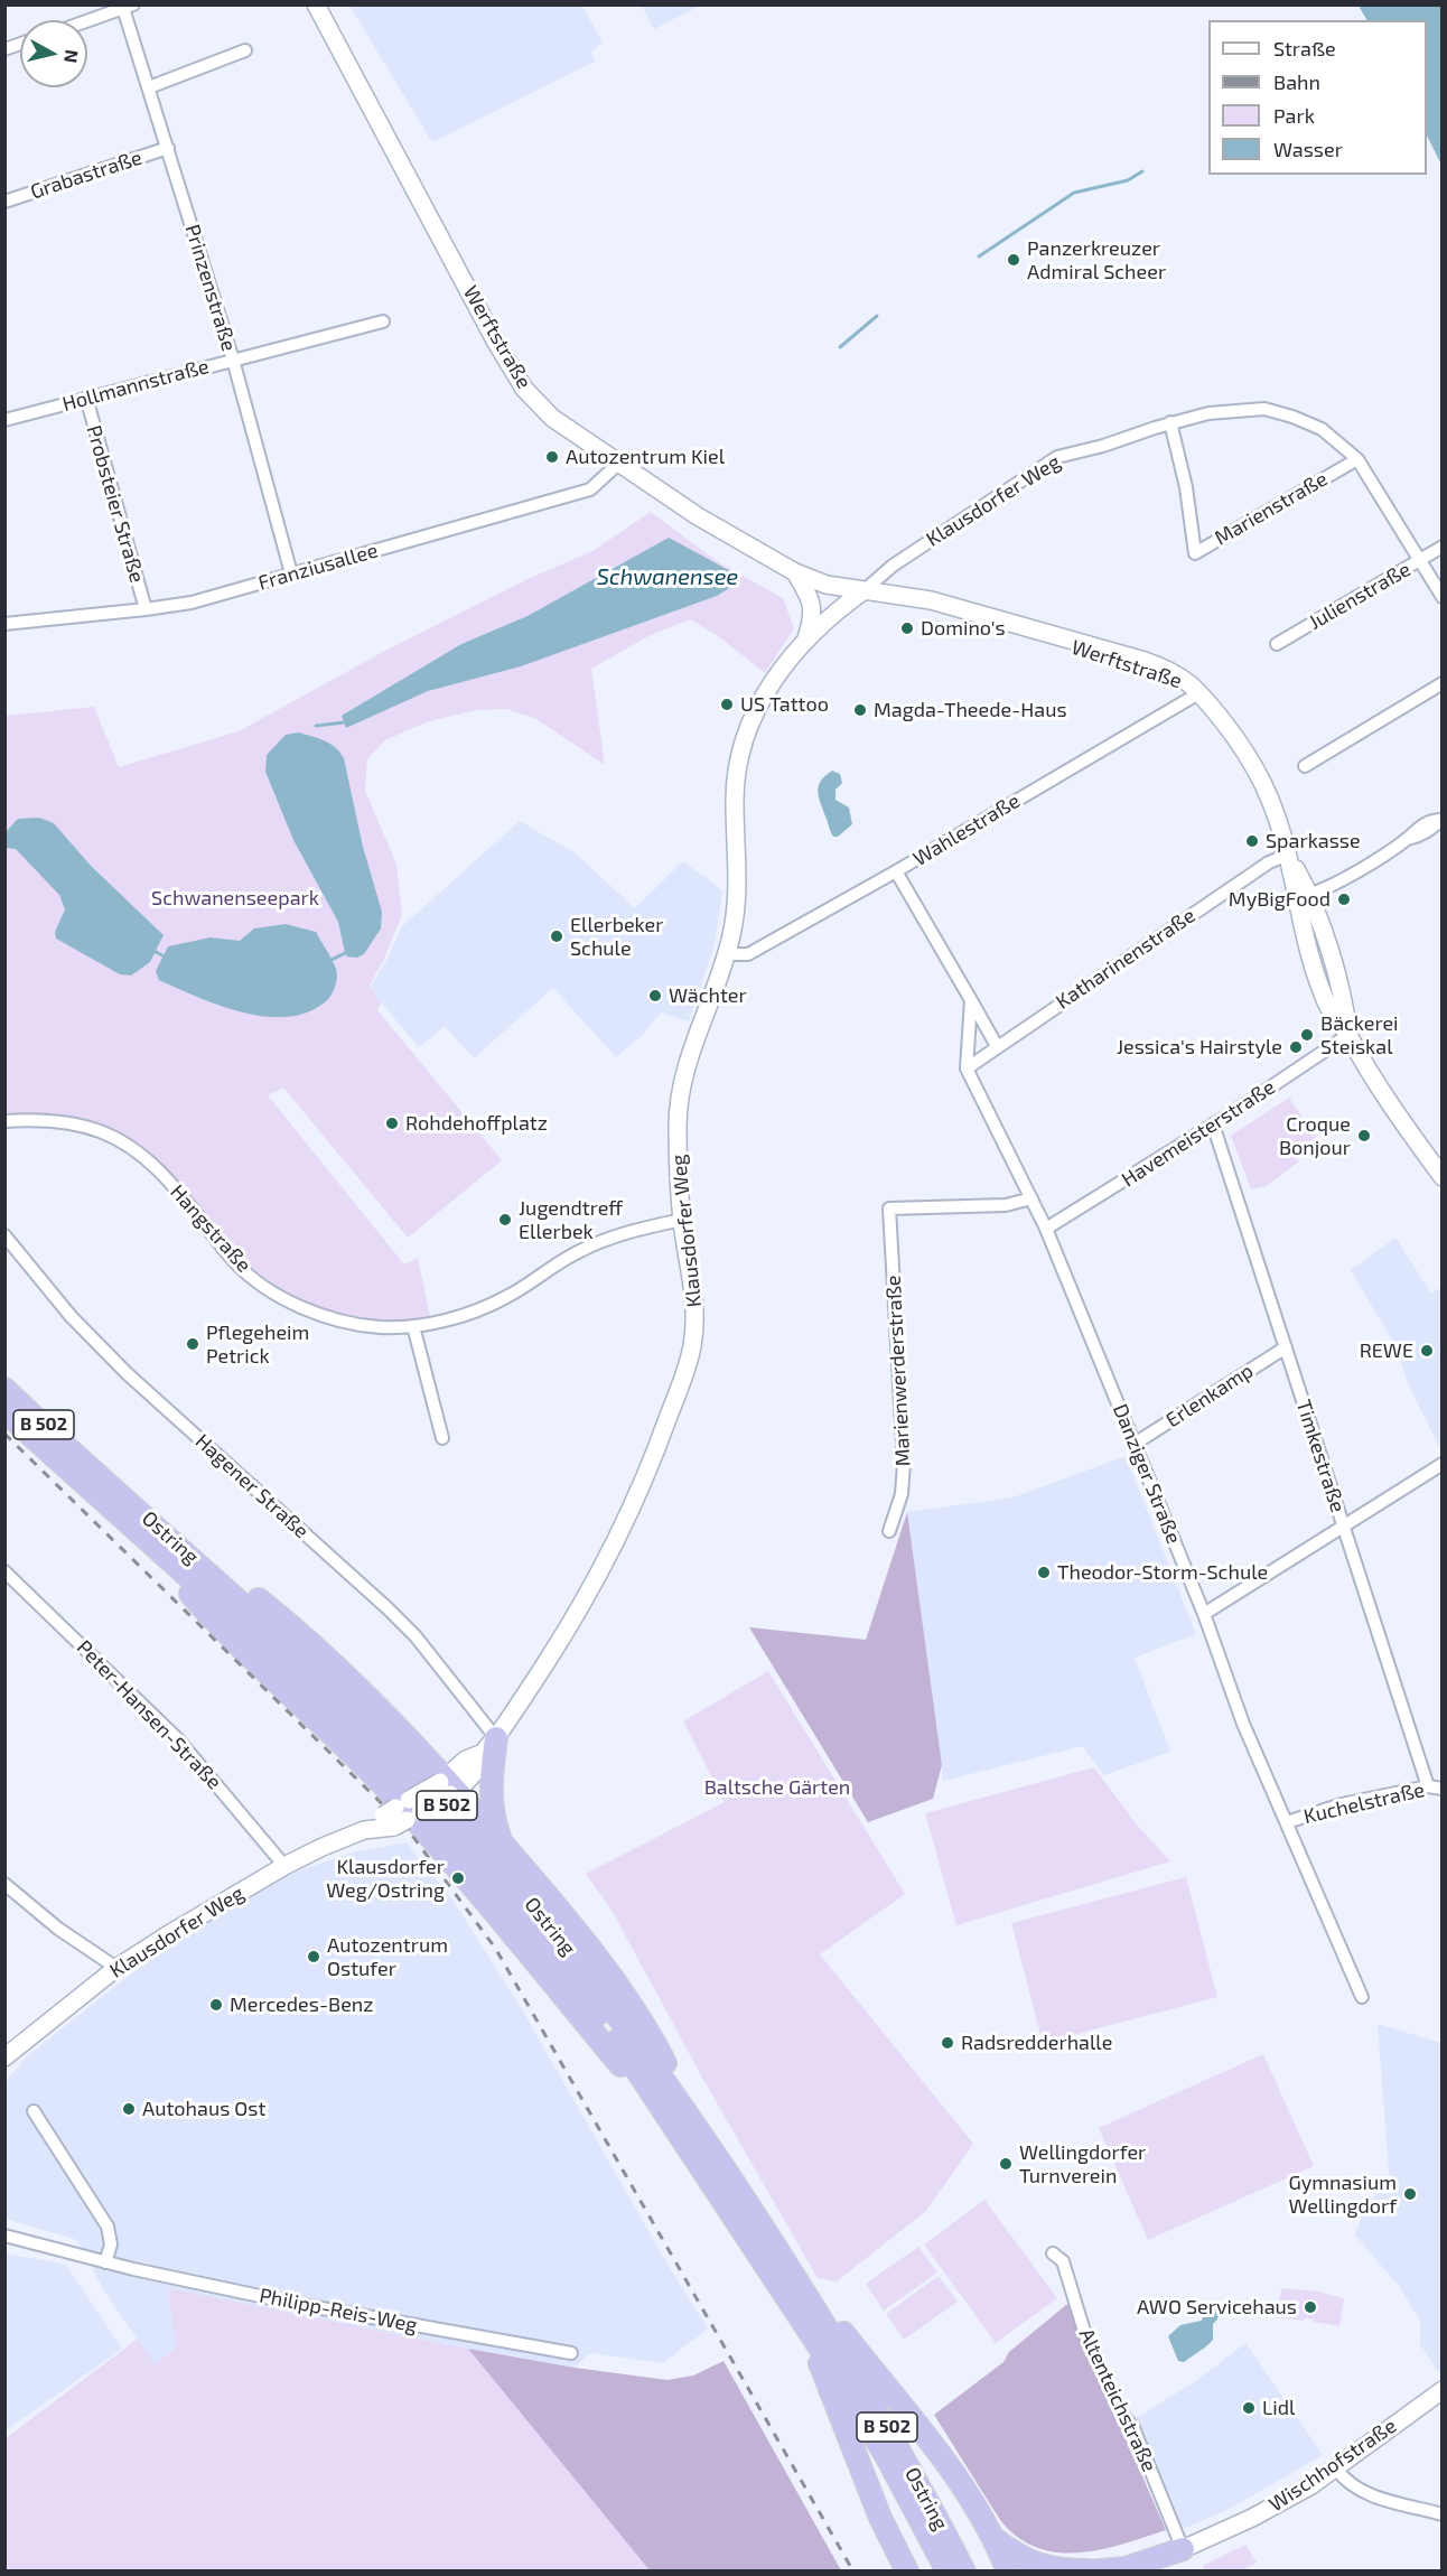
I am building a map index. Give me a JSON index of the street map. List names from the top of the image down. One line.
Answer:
{"streets":{"highway":["B 502","Ostring"],"main road":["Werftstraße","Klausdorfer Weg","Wischhofstraße"],"street":["Grabastraße","Prinzenstraße","Hollmannstraße","Probsteier Straße","Marienstraße","Franziusallee","Julienstraße","Wahlestraße","Katharinenstraße","Havemeisterstraße","Hangstraße","Marienwerderstraße","Erlenkamp","Timkestraße","Danziger Straße","Hagener Straße","Peter-Hansen-Straße","Kuchelstraße","Philipp-Reis-Weg","Altenteichstraße"]},"crossings":[["Grabastraße","Prinzenstraße"],["Prinzenstraße","Hollmannstraße"],["Prinzenstraße","Franziusallee"],["Werftstraße","Klausdorfer Weg"],["Werftstraße","Franziusallee"],["Werftstraße","Wahlestraße"],["Hollmannstraße","Probsteier Straße"],["Klausdorfer Weg","Marienstraße"],["Klausdorfer Weg","Julienstraße"],["Klausdorfer Weg","Wahlestraße"],["Klausdorfer Weg","Hangstraße"],["Klausdorfer Weg","Hagener Straße"],["Klausdorfer Weg","Peter-Hansen-Straße"],["Probsteier Straße","Franziusallee"],["Katharinenstraße","Danziger Straße"],["Havemeisterstraße","Timkestraße"],["Havemeisterstraße","Danziger Straße"],["Marienwerderstraße","Danziger Straße"],["Erlenkamp","Timkestraße"],["Erlenkamp","Danziger Straße"],["Timkestraße","Kuchelstraße"],["Danziger Straße","Kuchelstraße"],["Altenteichstraße","Wischhofstraße"]],"water":["Schwanensee"],"parks":["Schwanenseepark","Baltsche Gärten"],"places":["Panzerkreuzer Admiral Scheer","Autozentrum Kiel","Domino's","US Tattoo","Magda-Theede-Haus","Sparkasse","MyBigFood","Ellerbeker Schule","Wächter","Bäckerei Steiskal","Jessica's Hairstyle","Rohdehoffplatz","Croque Bonjour","Jugendtreff Ellerbek","Pflegeheim Petrick","REWE","Theodor-Storm-Schule","Klausdorfer Weg/Ostring","Autozentrum Ostufer","Mercedes-Benz","Radsredderhalle","Autohaus Ost","Wellingdorfer Turnverein","Gymnasium Wellingdorf","AWO Servicehaus","Lidl"],"legend":["Straße","Bahn","Park","Wasser"],"north":"right"}
